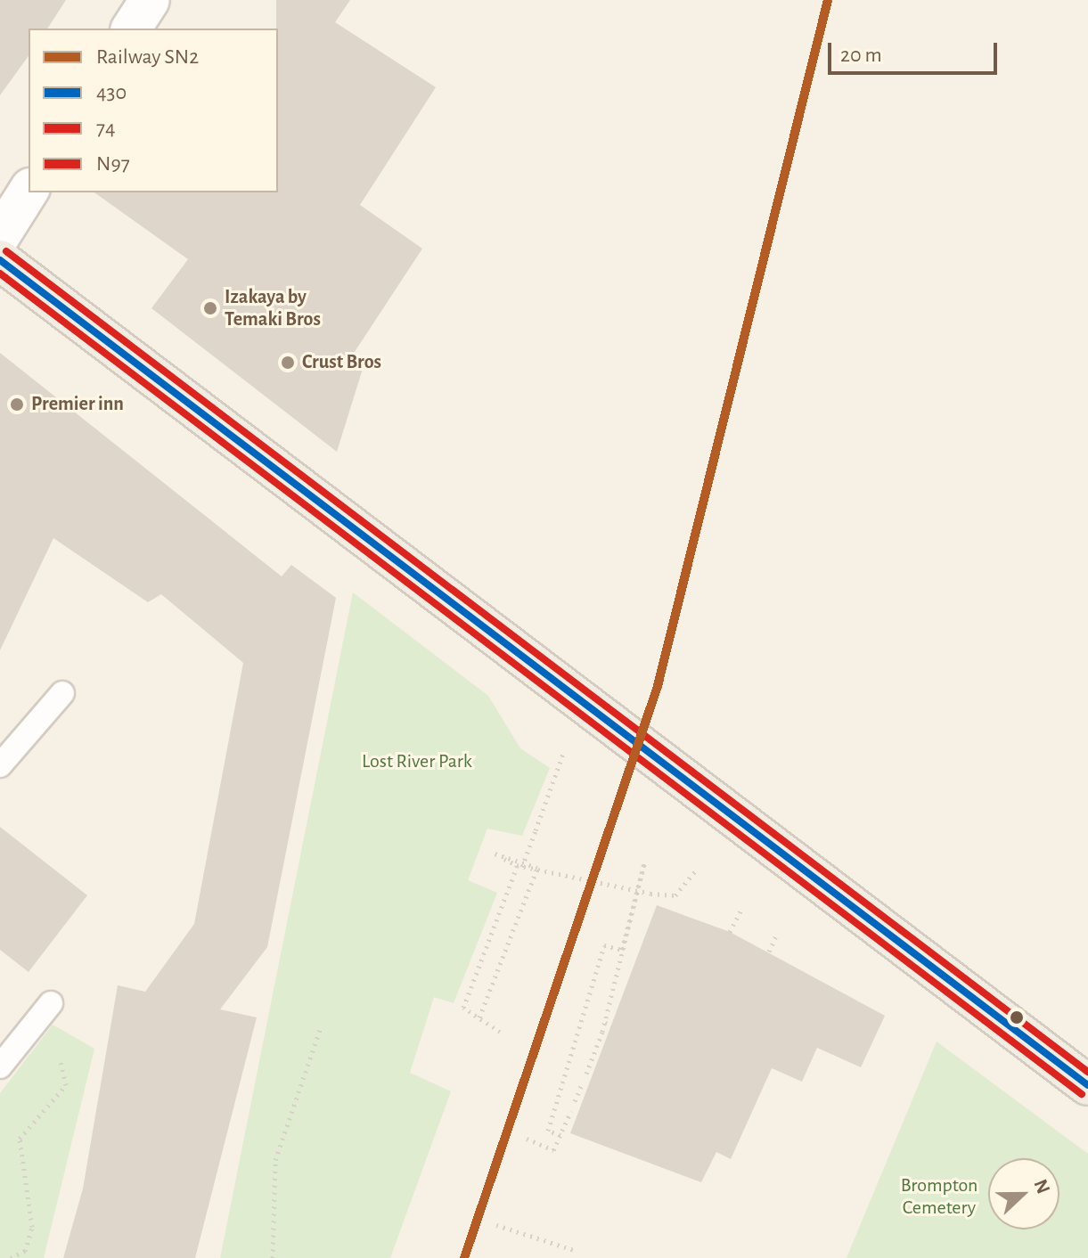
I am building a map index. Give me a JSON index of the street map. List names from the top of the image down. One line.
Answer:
{"parks":["Lost River Park","Brompton Cemetery"],"places":["Izakaya by Temaki Bros","Crust Bros","Premier inn"],"lines":["rail line SN2","transit line N97","transit line 430","transit line 74"],"legend":["Railway SN2","430","74","N97"],"scale_bar":"20 m","north":"right"}
